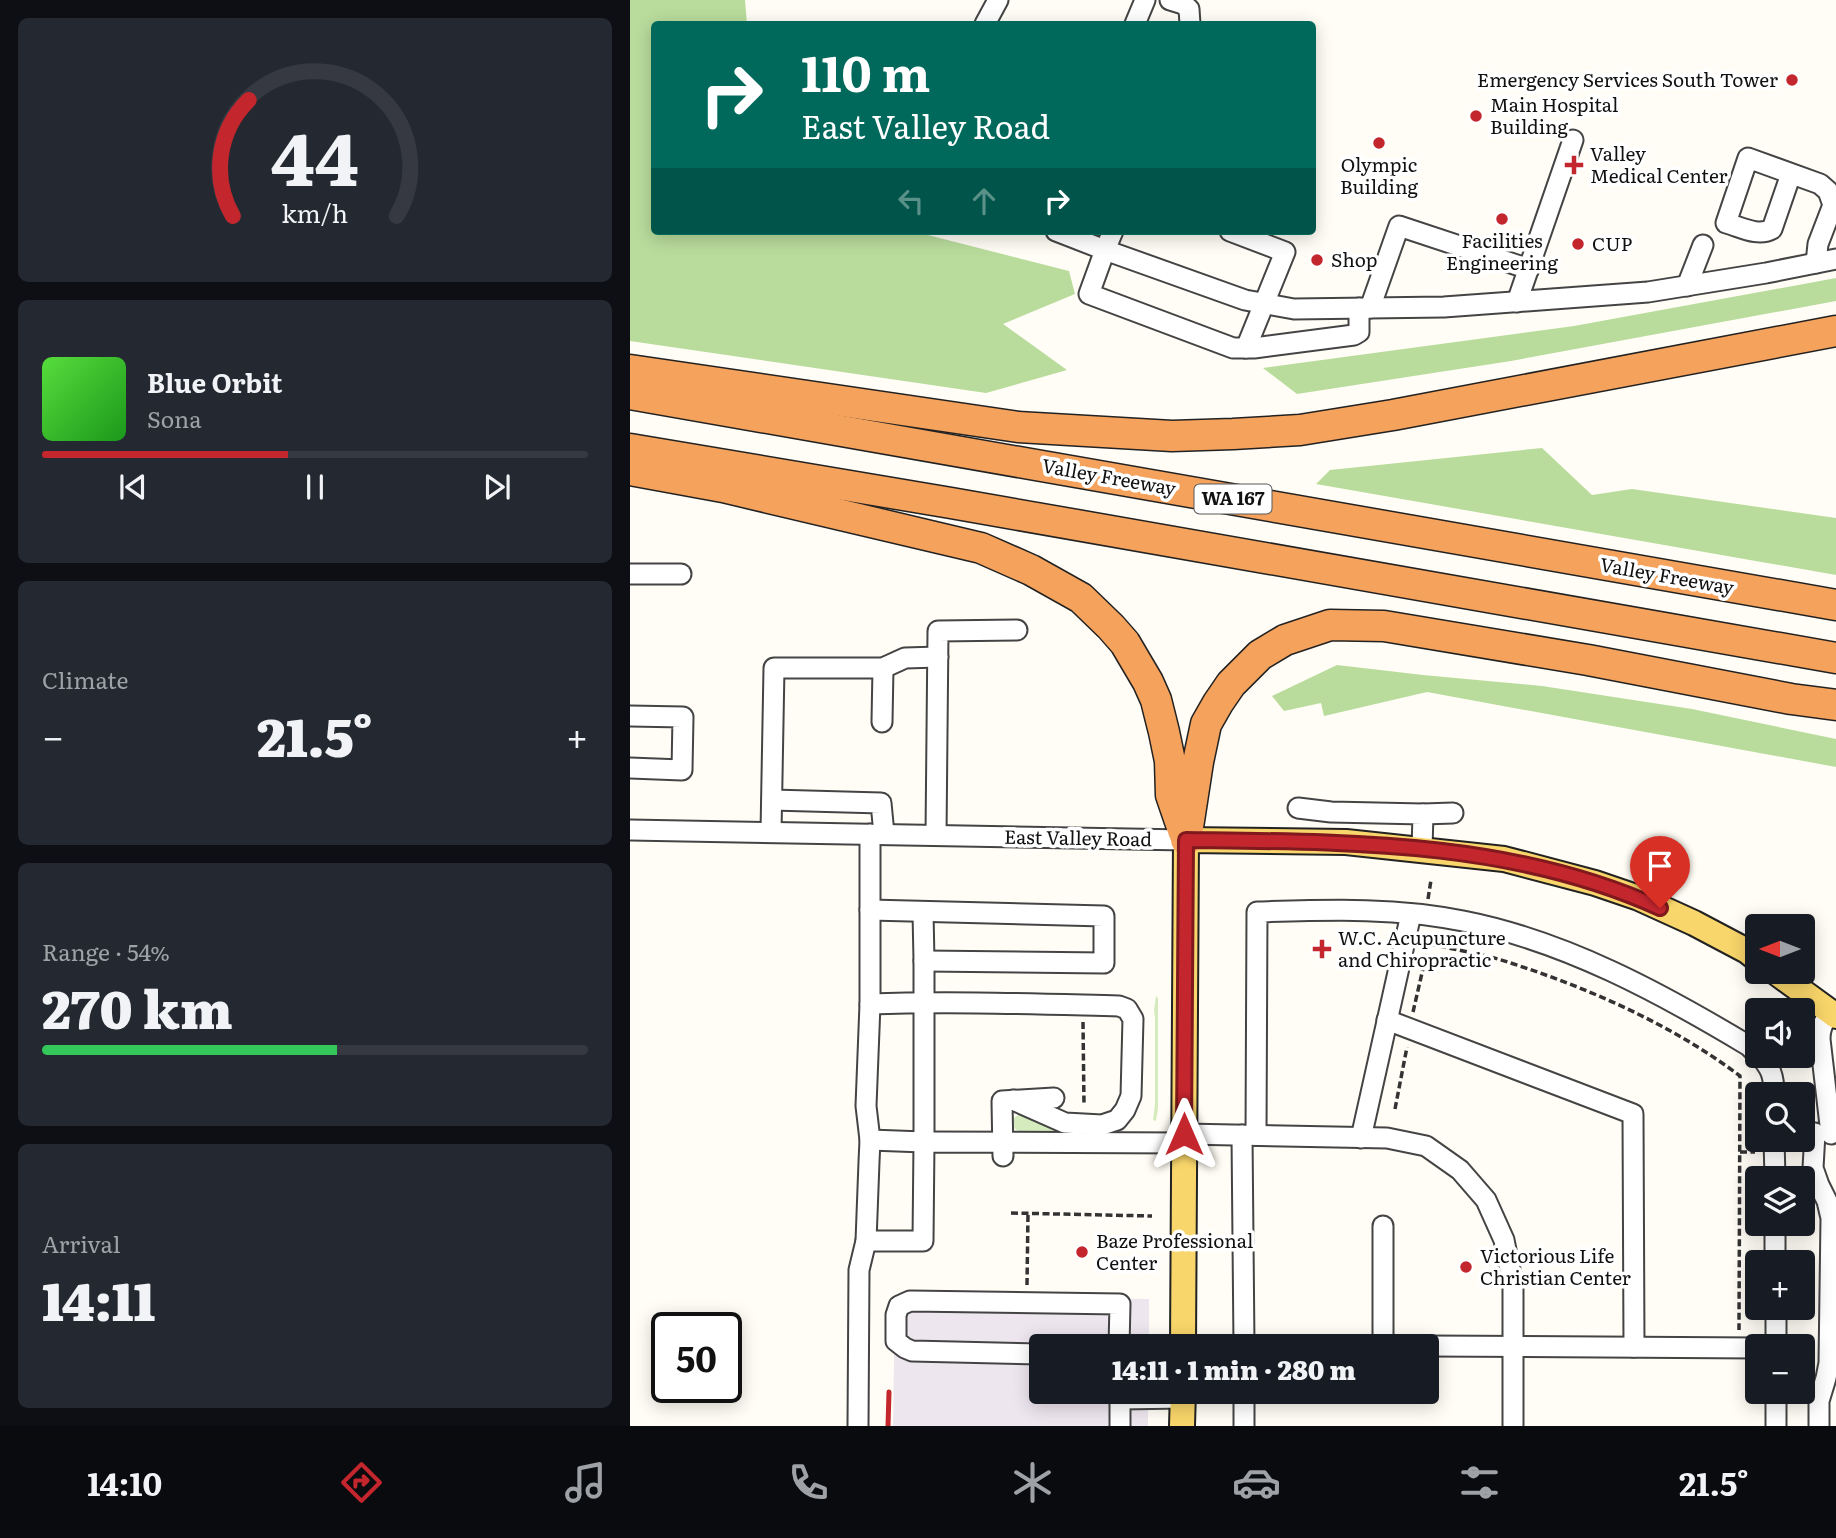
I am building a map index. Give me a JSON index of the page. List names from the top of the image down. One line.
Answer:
{"streets":{"highway":["Valley Freeway","WA 167"],"main road":["East Valley Road"]},"places":{"other":["Emergency Services South Tower","Main Hospital Building","Olympic Building","Facilities Engineering","CUP","Shop","Baze Professional Center","Victorious Life Christian Center"],"health":["Valley Medical Center","W.C. Acupuncture and Chiropractic"]},"north":"left","page":{"turn":["110 m","East Valley Road"],"song":["Blue Orbit","Sona"],"tile":["Climate",["Range · 54%","270 km"],["Arrival","14:11"]],"heat":["−","21.5°","+"],"map_buttons":["+","−"],"limit":"50","trip":"14:11 · 1 min · 280 m","tabs":["14:10","21.5°"],"gauge":["44","km/h"]}}
